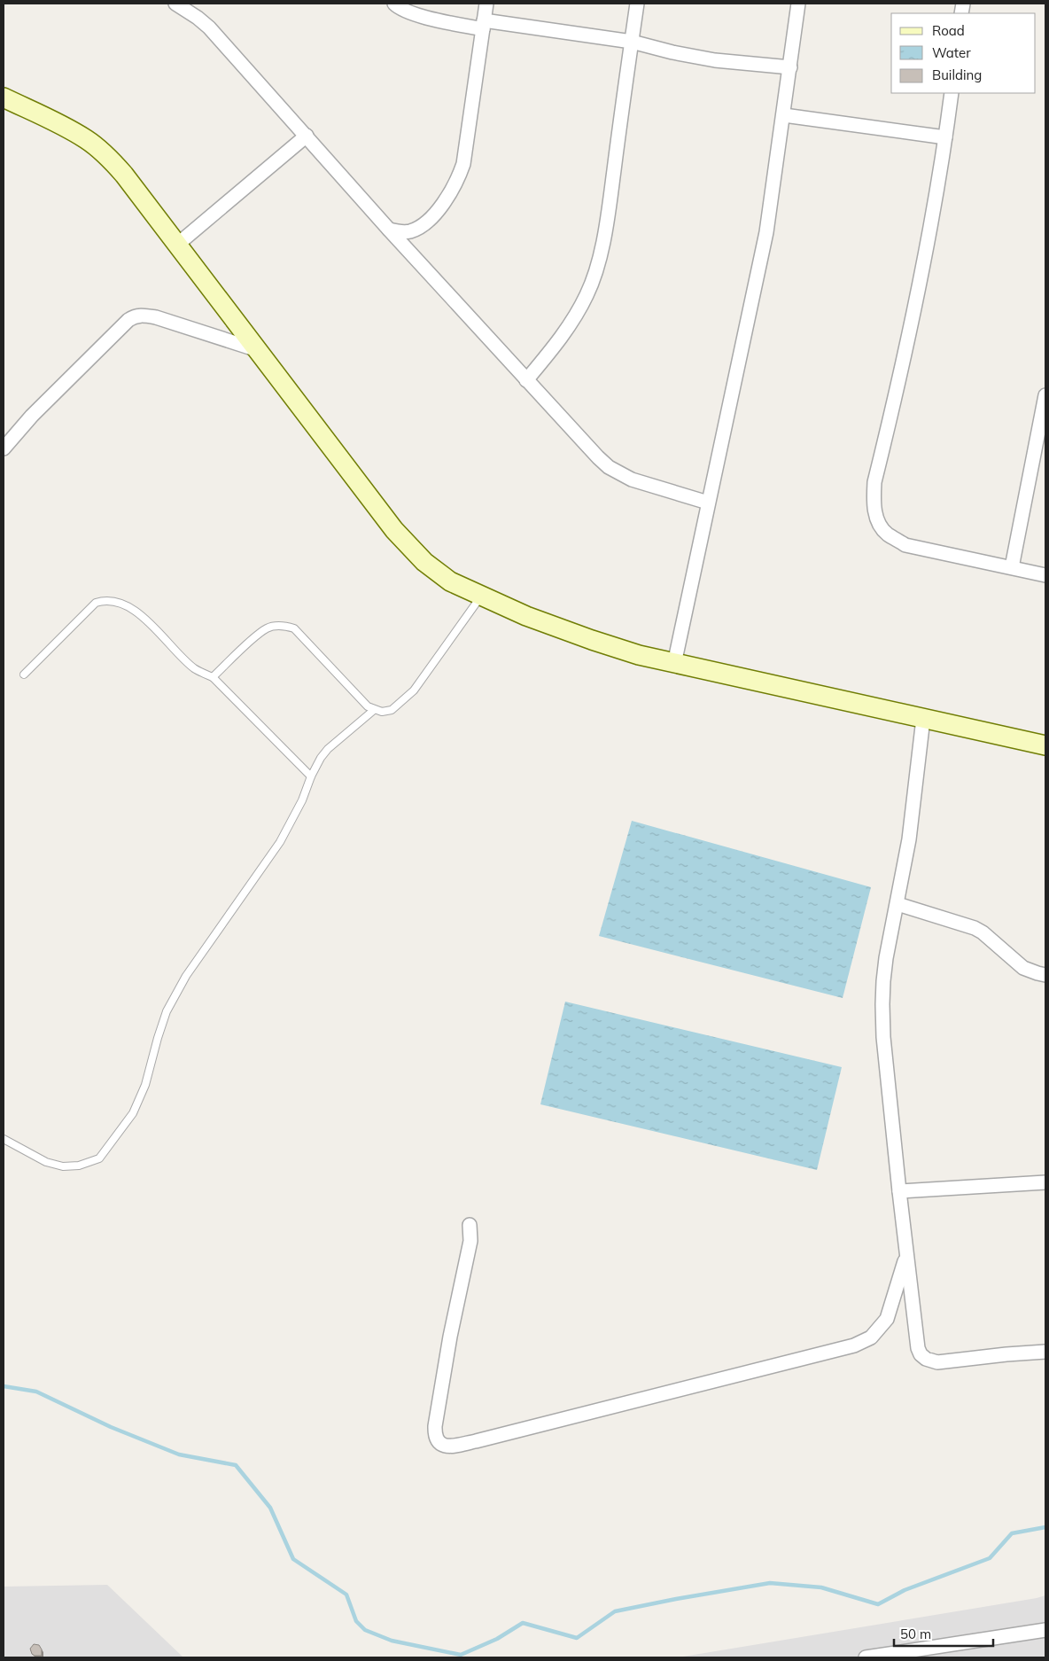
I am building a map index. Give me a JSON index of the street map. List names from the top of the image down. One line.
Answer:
{"legend":["Road","Water","Building"],"scale_bar":"50 m"}
